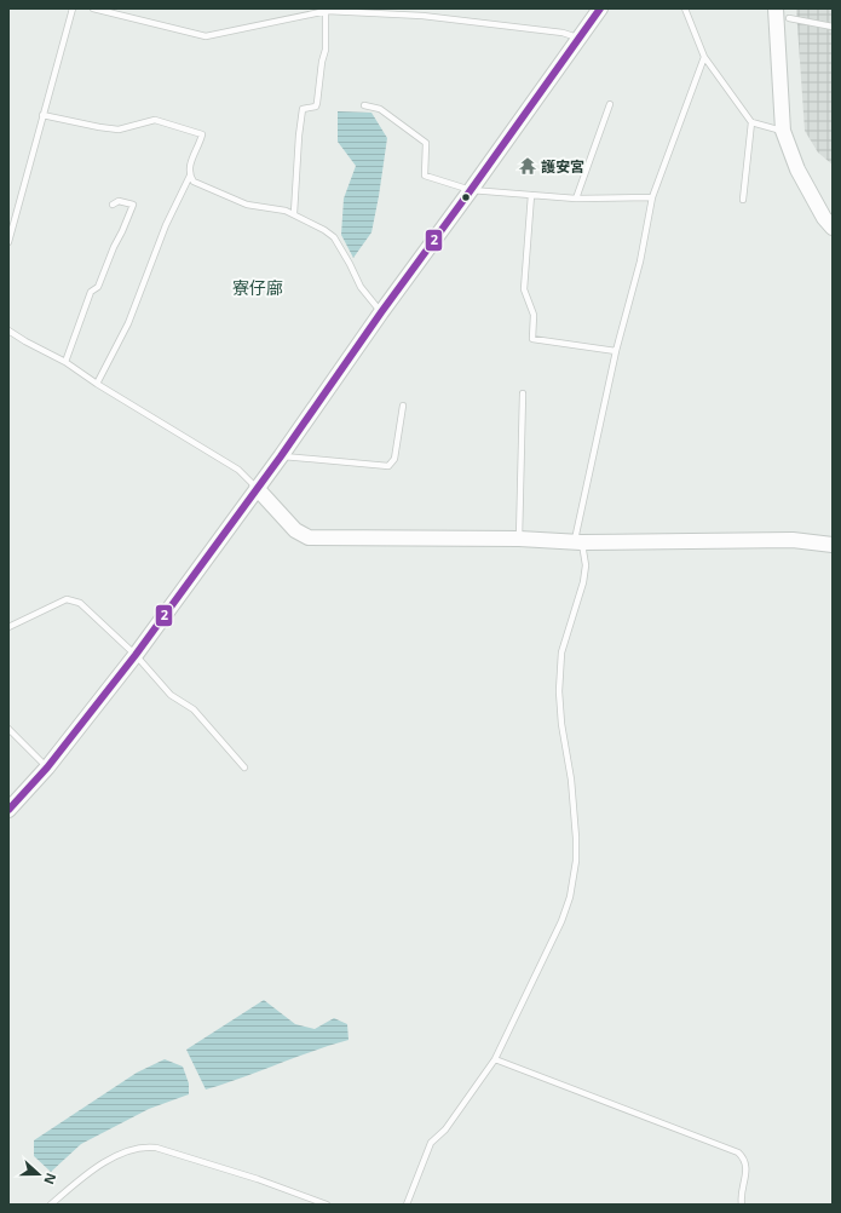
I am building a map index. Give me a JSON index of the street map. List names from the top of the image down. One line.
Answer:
{"districts":["寮仔廍"],"places":{"temple":["護安宮"]},"lines":["transit line 2"],"north":"right"}
